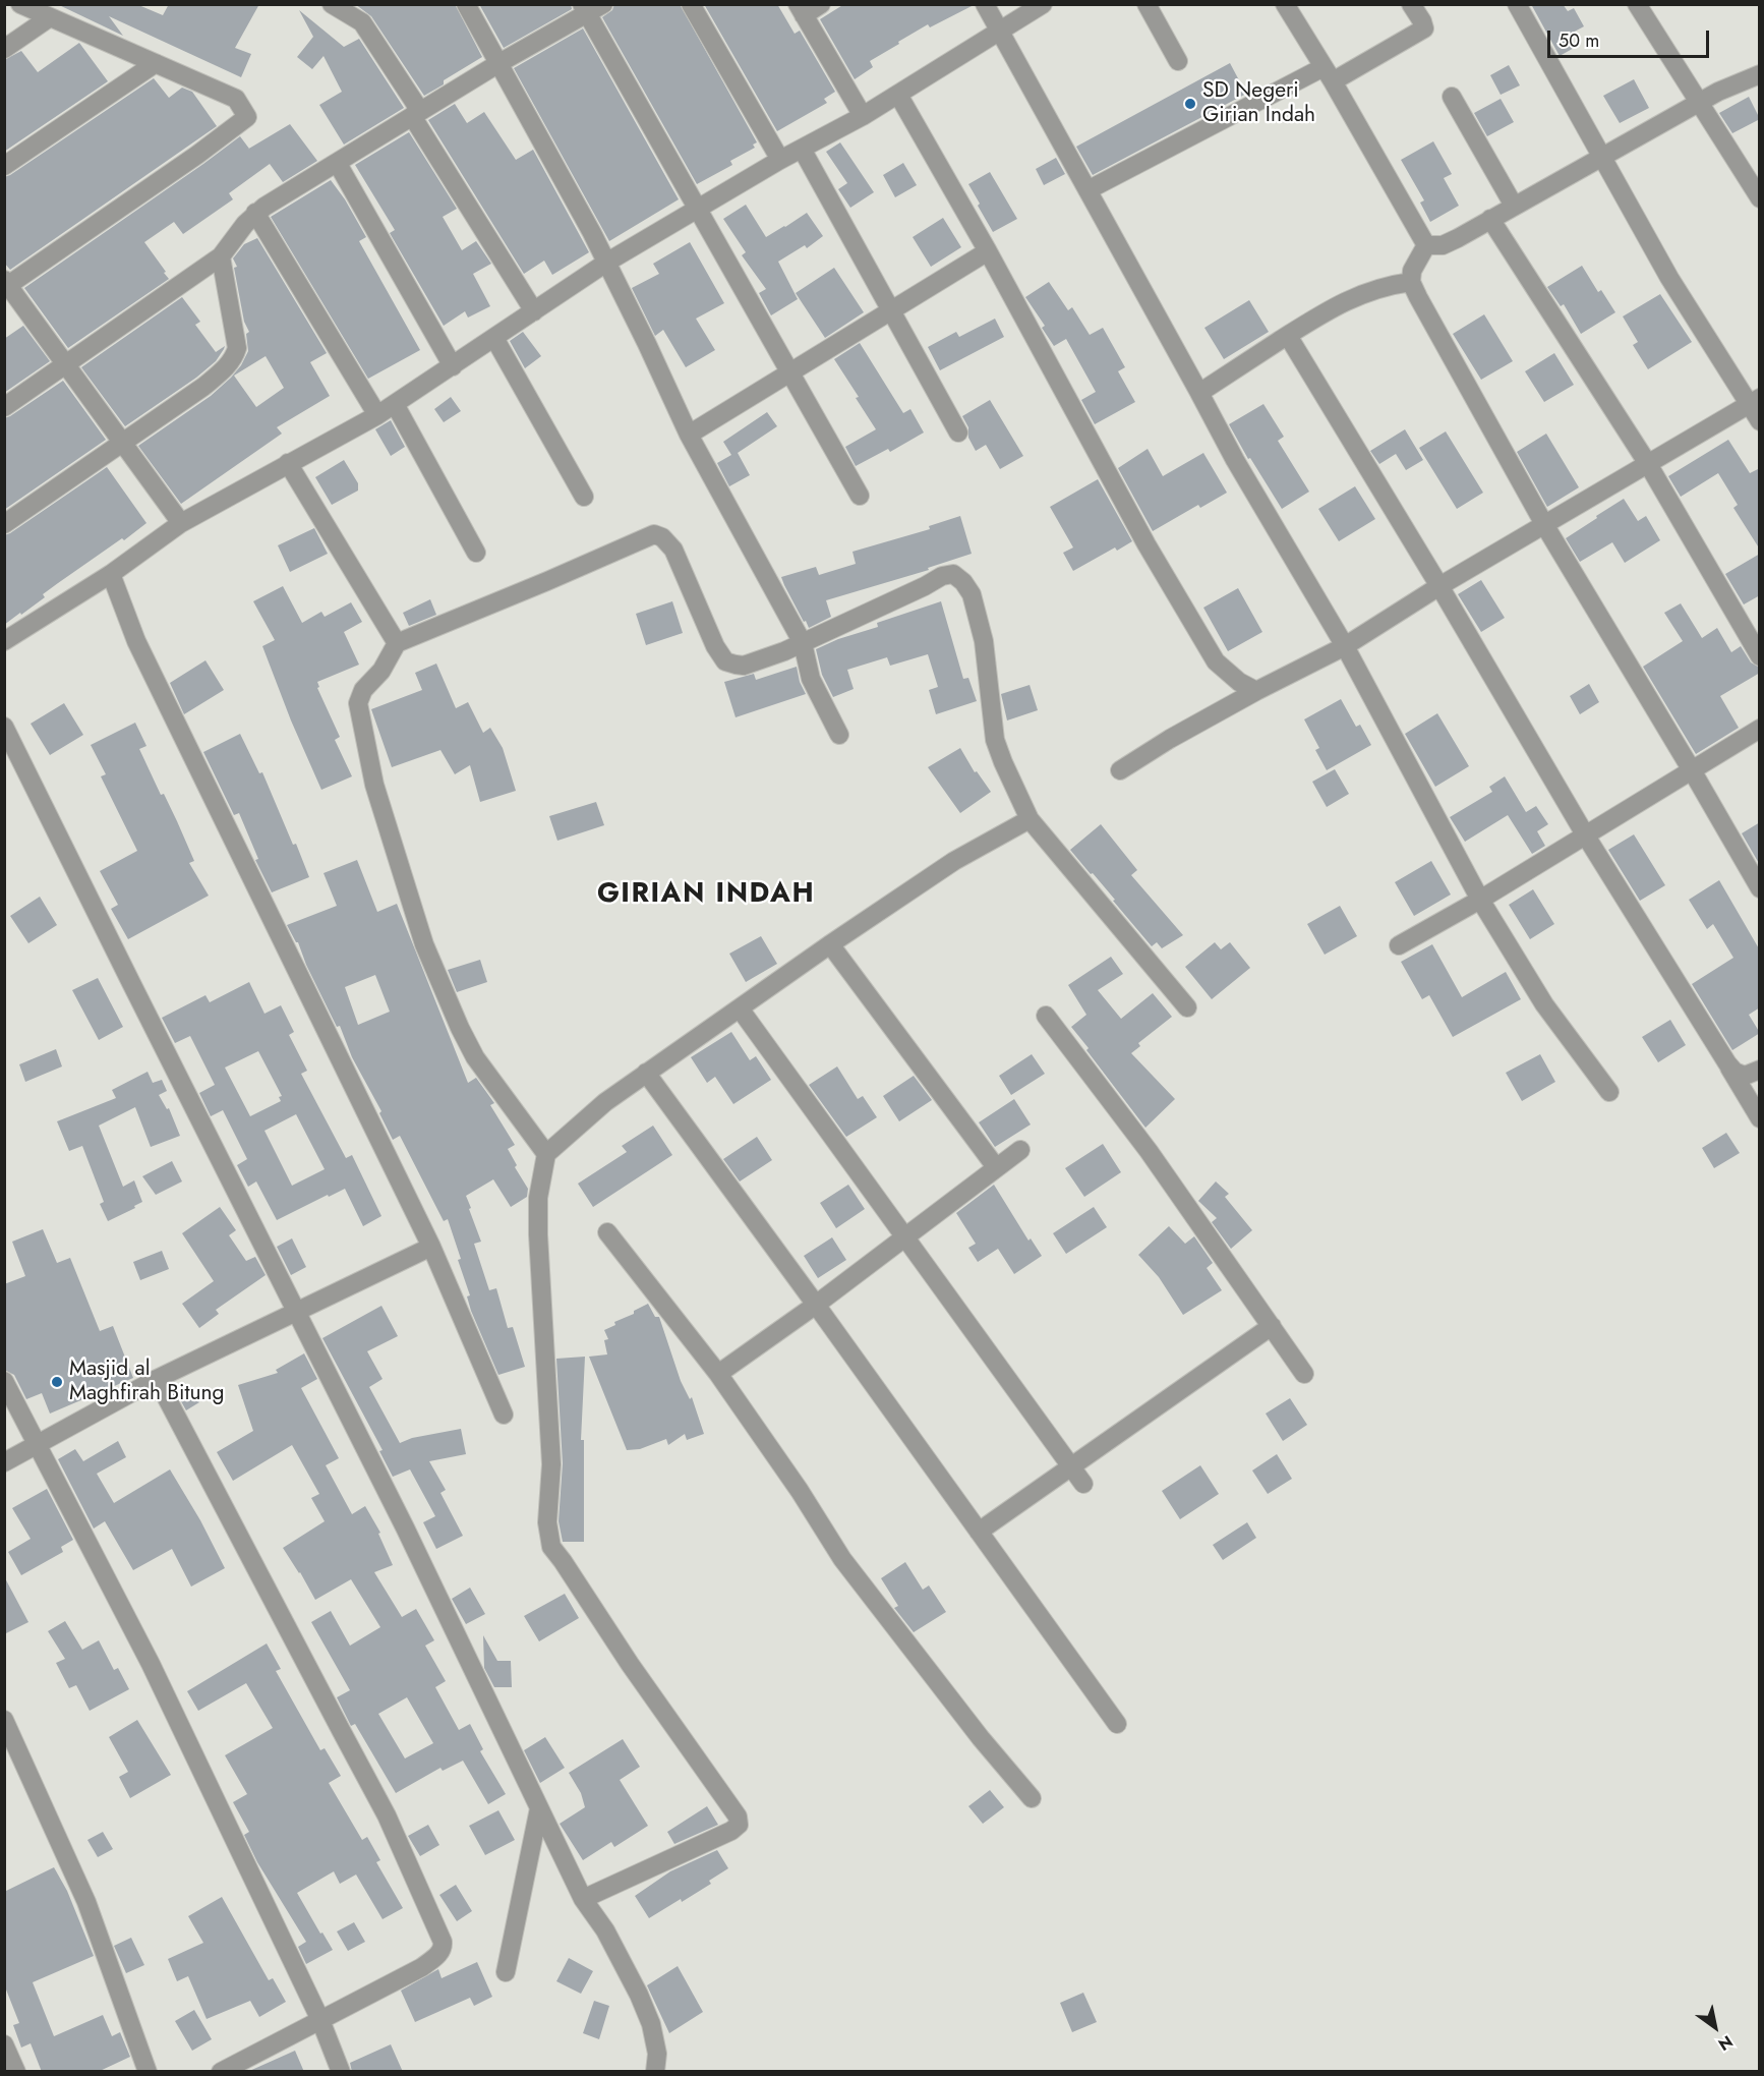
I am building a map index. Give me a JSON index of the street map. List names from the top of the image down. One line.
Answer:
{"districts":["GIRIAN INDAH"],"places":["SD Negeri Girian Indah","Masjid al Maghfirah Bitung"],"scale_bar":"50 m","north":"bottom right"}
